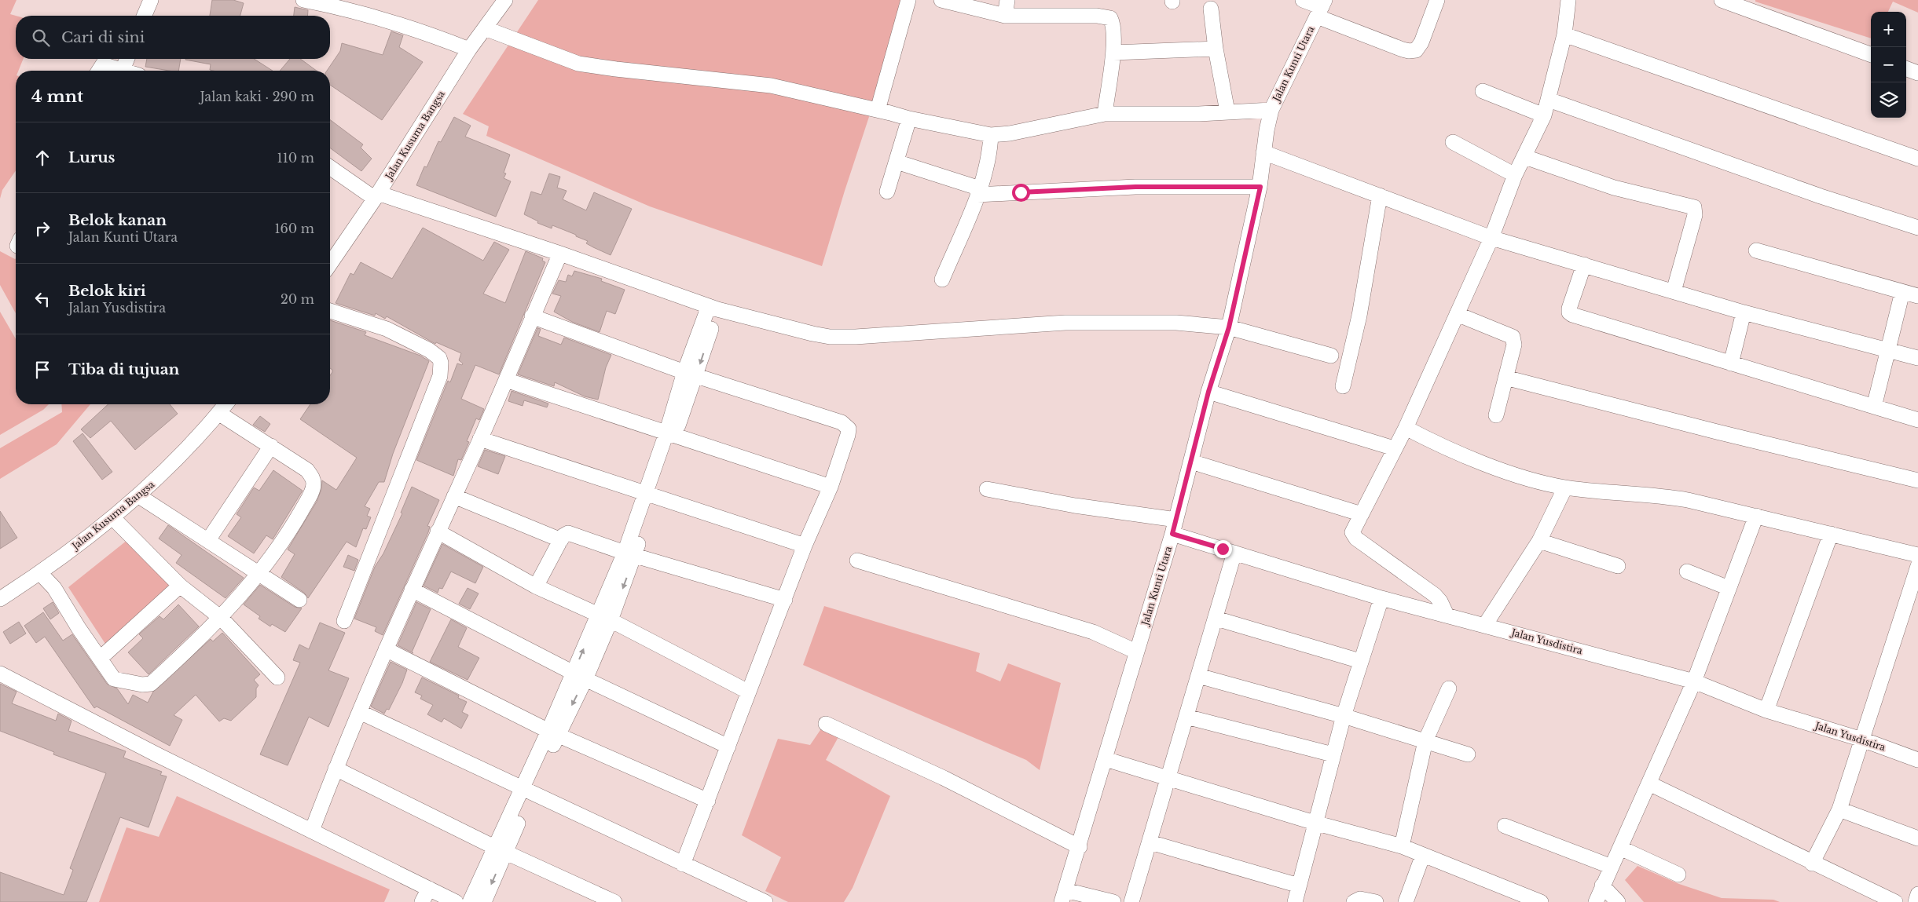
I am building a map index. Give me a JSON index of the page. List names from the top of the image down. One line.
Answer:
{"streets":{"street":["Jalan Kunti Utara","Jalan Kusuma Bangsa","Jalan Yusdistira"]},"crossings":[["Jalan Kunti Utara","Jalan Yusdistira"]],"page":{"map_buttons":["+","−"],"search":"Cari di sini","heading":["4 mnt","Jalan kaki · 290 m"],"list":[["Lurus","110 m"],["Belok kanan","Jalan Kunti Utara","160 m"],["Belok kiri","Jalan Yusdistira","20 m"],"Tiba di tujuan"]}}
